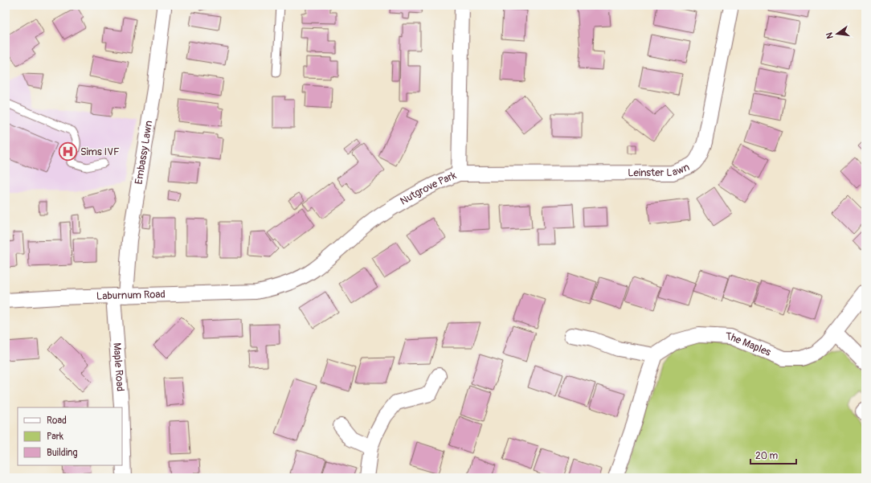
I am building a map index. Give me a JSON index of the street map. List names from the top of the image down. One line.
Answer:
{"streets":{"street":["Embassy Lawn","Leinster Lawn","Nutgrove Park","Laburnum Road","The Maples","Maple Road"]},"crossings":[["Embassy Lawn","Laburnum Road"],["Embassy Lawn","Maple Road"],["Leinster Lawn","Nutgrove Park"],["Nutgrove Park","Laburnum Road"],["Laburnum Road","Maple Road"]],"places":{"hospital":["Sims IVF"]},"legend":["Road","Park","Building"],"scale_bar":"20 m","north":"left"}
